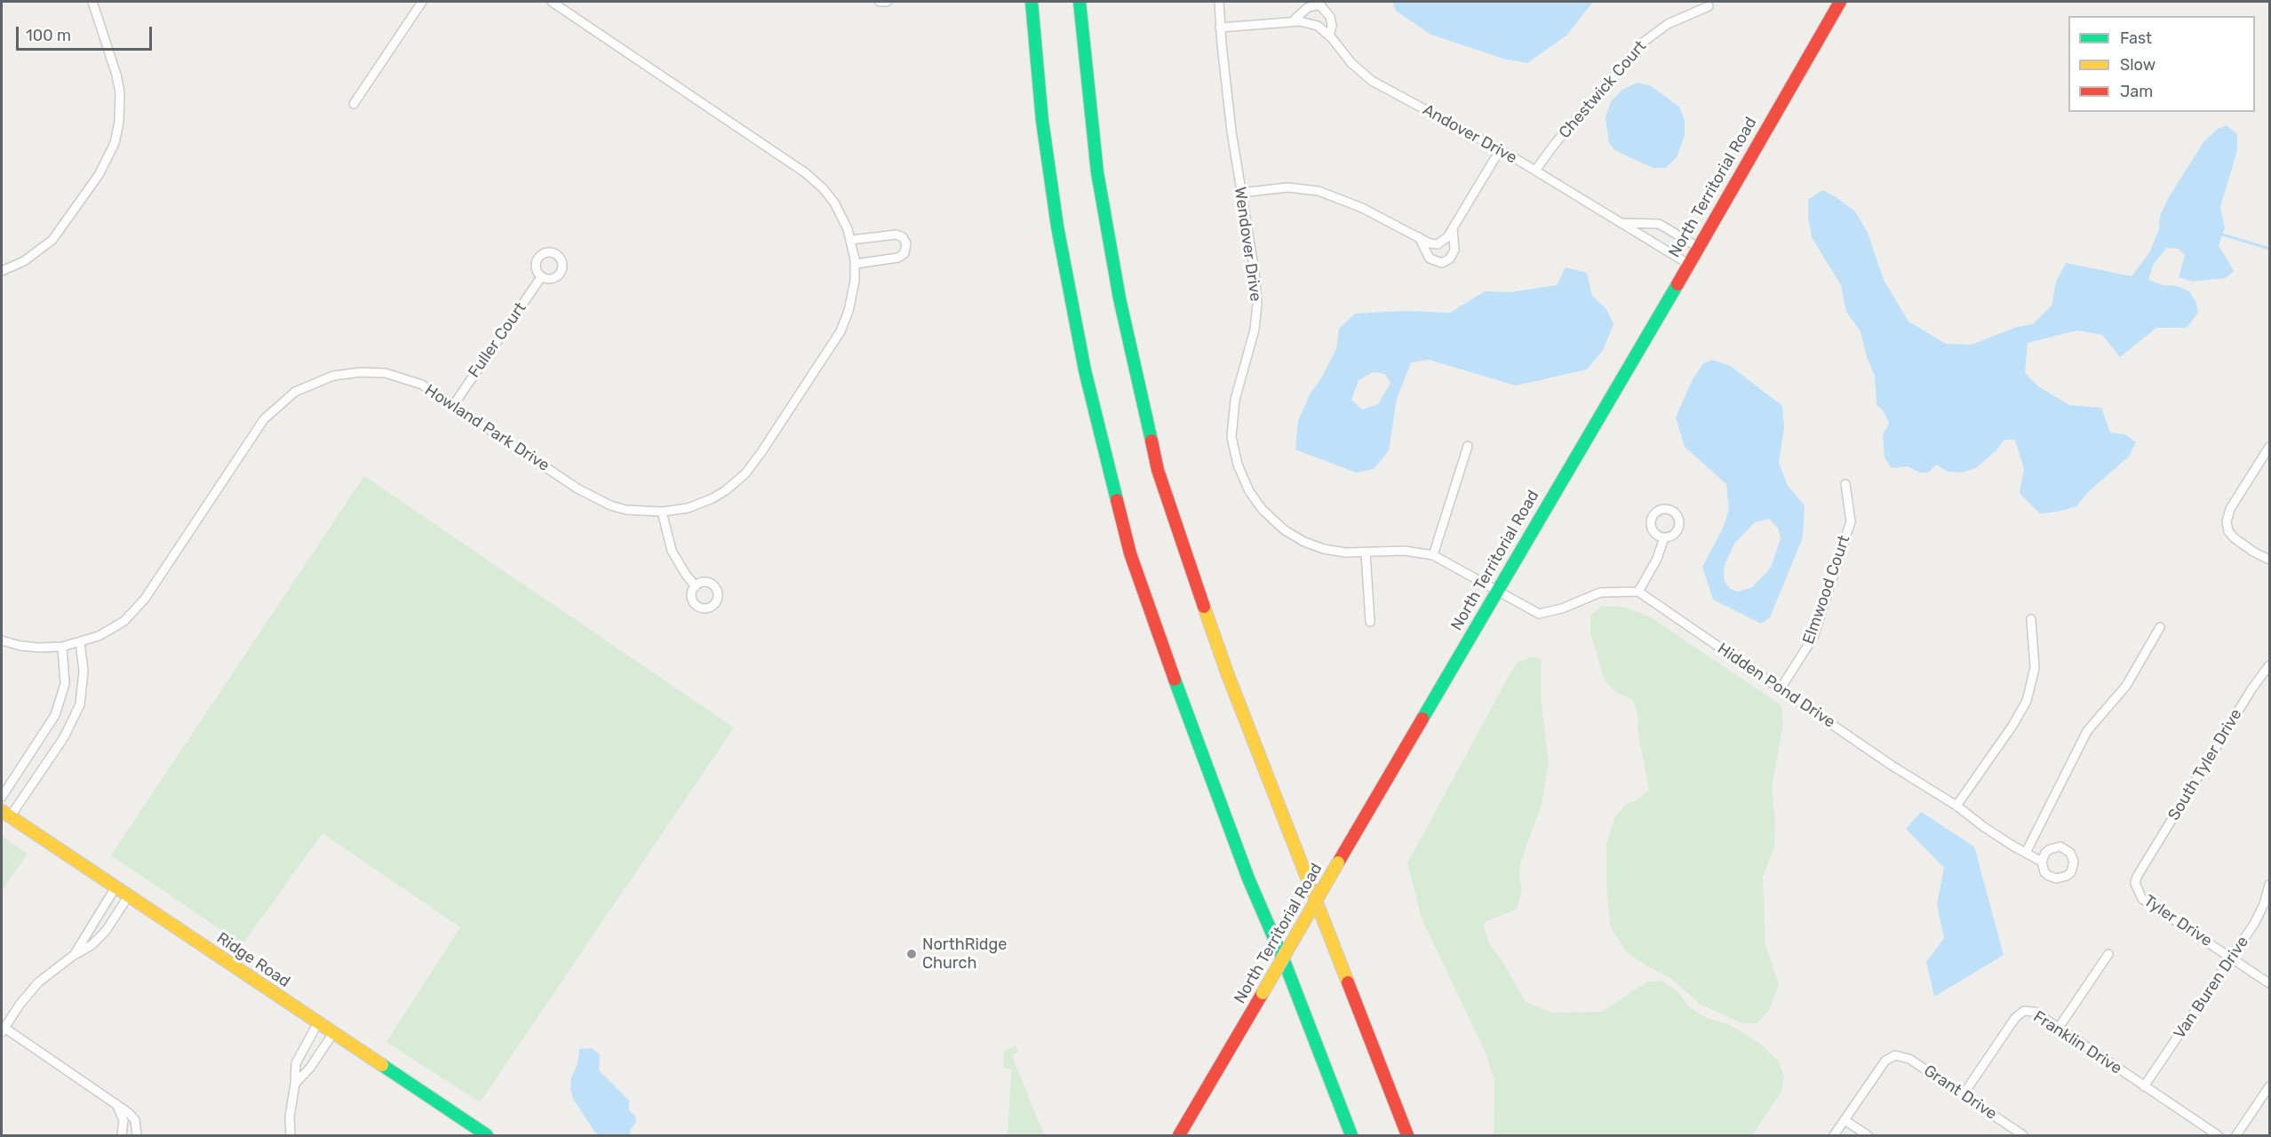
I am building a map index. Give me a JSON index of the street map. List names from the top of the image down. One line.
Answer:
{"streets":{"main road":["North Territorial Road","Ridge Road"],"street":["Chestwick Court","Andover Drive","Wendover Drive","Fuller Court","Howland Park Drive","Elmwood Court","Hidden Pond Drive","South Tyler Drive","Tyler Drive","Van Buren Drive","Franklin Drive","Grant Drive"]},"crossings":[["Chestwick Court","Andover Drive"],["Andover Drive","North Territorial Road"],["Andover Drive","Wendover Drive"],["North Territorial Road","Wendover Drive"],["Fuller Court","Howland Park Drive"],["Elmwood Court","Hidden Pond Drive"],["South Tyler Drive","Tyler Drive"],["Tyler Drive","Van Buren Drive"],["Van Buren Drive","Franklin Drive"],["Franklin Drive","Grant Drive"]],"places":["NorthRidge Church"],"legend":["Fast","Slow","Jam"],"scale_bar":"100 m"}
